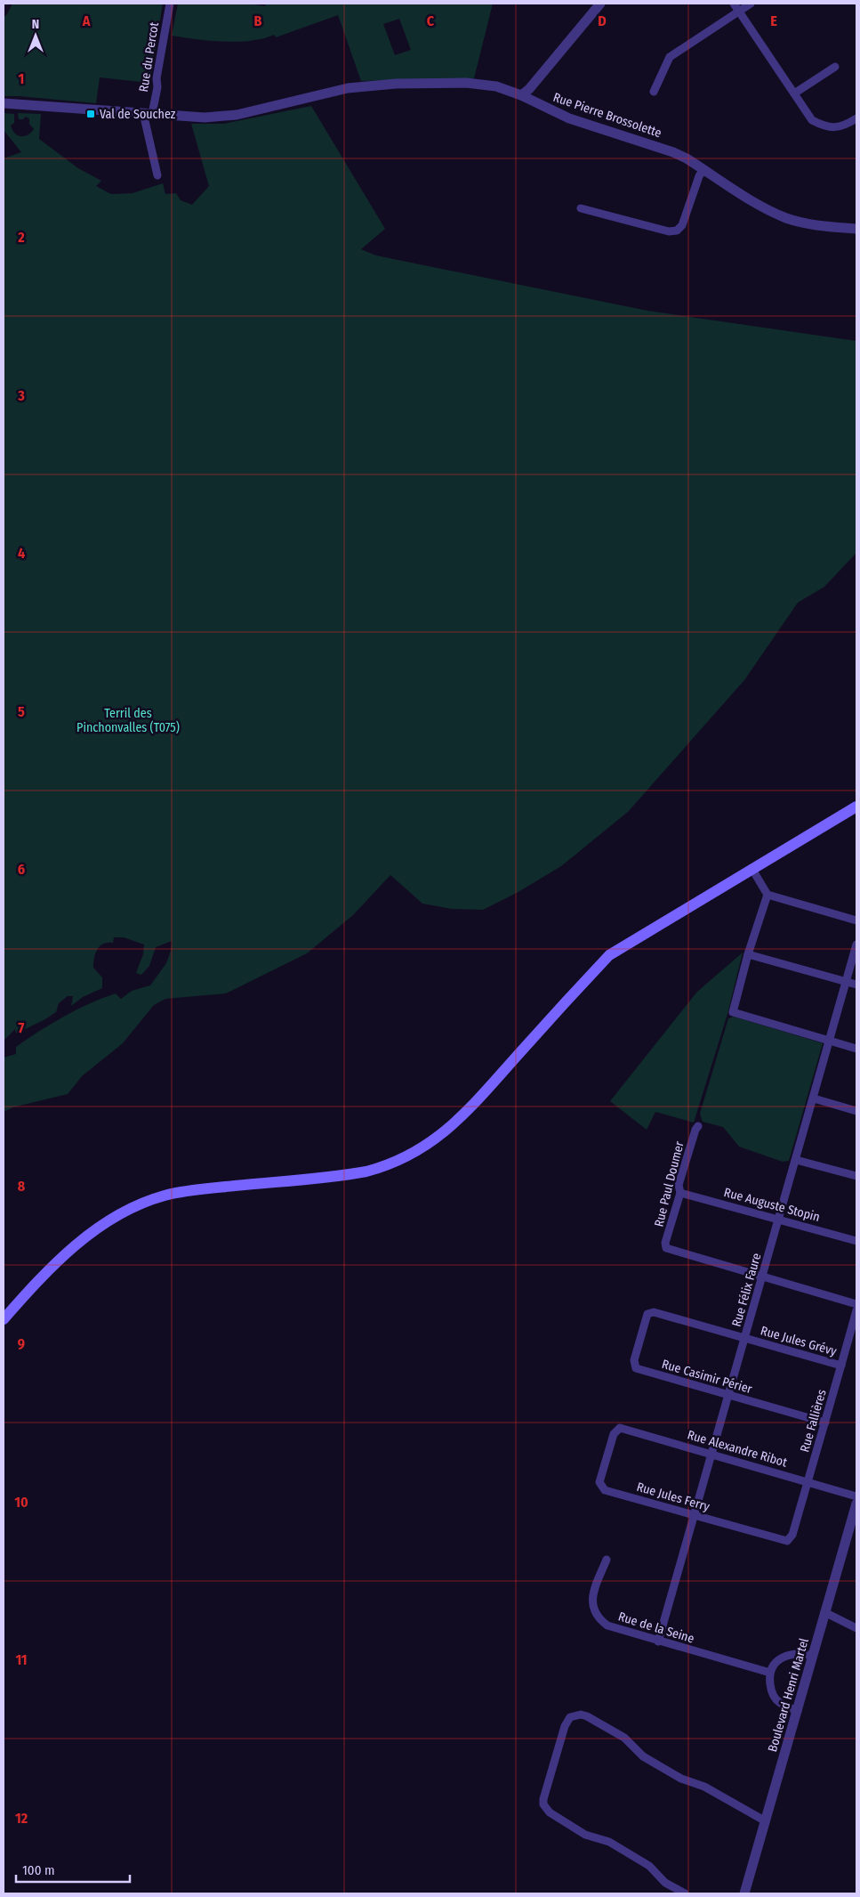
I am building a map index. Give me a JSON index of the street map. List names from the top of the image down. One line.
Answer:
{"streets":{"street":["Rue du Percot","Rue Pierre Brossolette","Rue Paul Doumer","Rue Auguste Stopin","Rue Félix Faure","Rue Jules Grévy","Rue Casimir Périer","Rue Fallières","Rue Alexandre Ribot","Rue Jules Ferry","Rue de la Seine","Boulevard Henri Martel"]},"crossings":[["Rue du Percot","Rue Pierre Brossolette"],["Rue Paul Doumer","Rue Auguste Stopin"],["Rue Paul Doumer","Rue Félix Faure"],["Rue Auguste Stopin","Rue Félix Faure"],["Rue Félix Faure","Rue Jules Grévy"],["Rue Félix Faure","Rue Casimir Périer"],["Rue Félix Faure","Rue Alexandre Ribot"],["Rue Félix Faure","Rue Jules Ferry"],["Rue Félix Faure","Rue de la Seine"],["Rue Jules Grévy","Rue Casimir Périer"],["Rue Jules Grévy","Rue Fallières"],["Rue Casimir Périer","Rue Fallières"],["Rue Fallières","Rue Alexandre Ribot"],["Rue Fallières","Rue Jules Ferry"],["Rue Alexandre Ribot","Rue Jules Ferry"]],"parks":["Terril des Pinchonvalles (T075)"],"places":{"transit":["Val de Souchez"]},"scale_bar":"100 m","north":"top","grid":{"columns":["A","B","C","D","E"],"rows":["1","2","3","4","5","6","7","8","9","10","11","12"]}}
